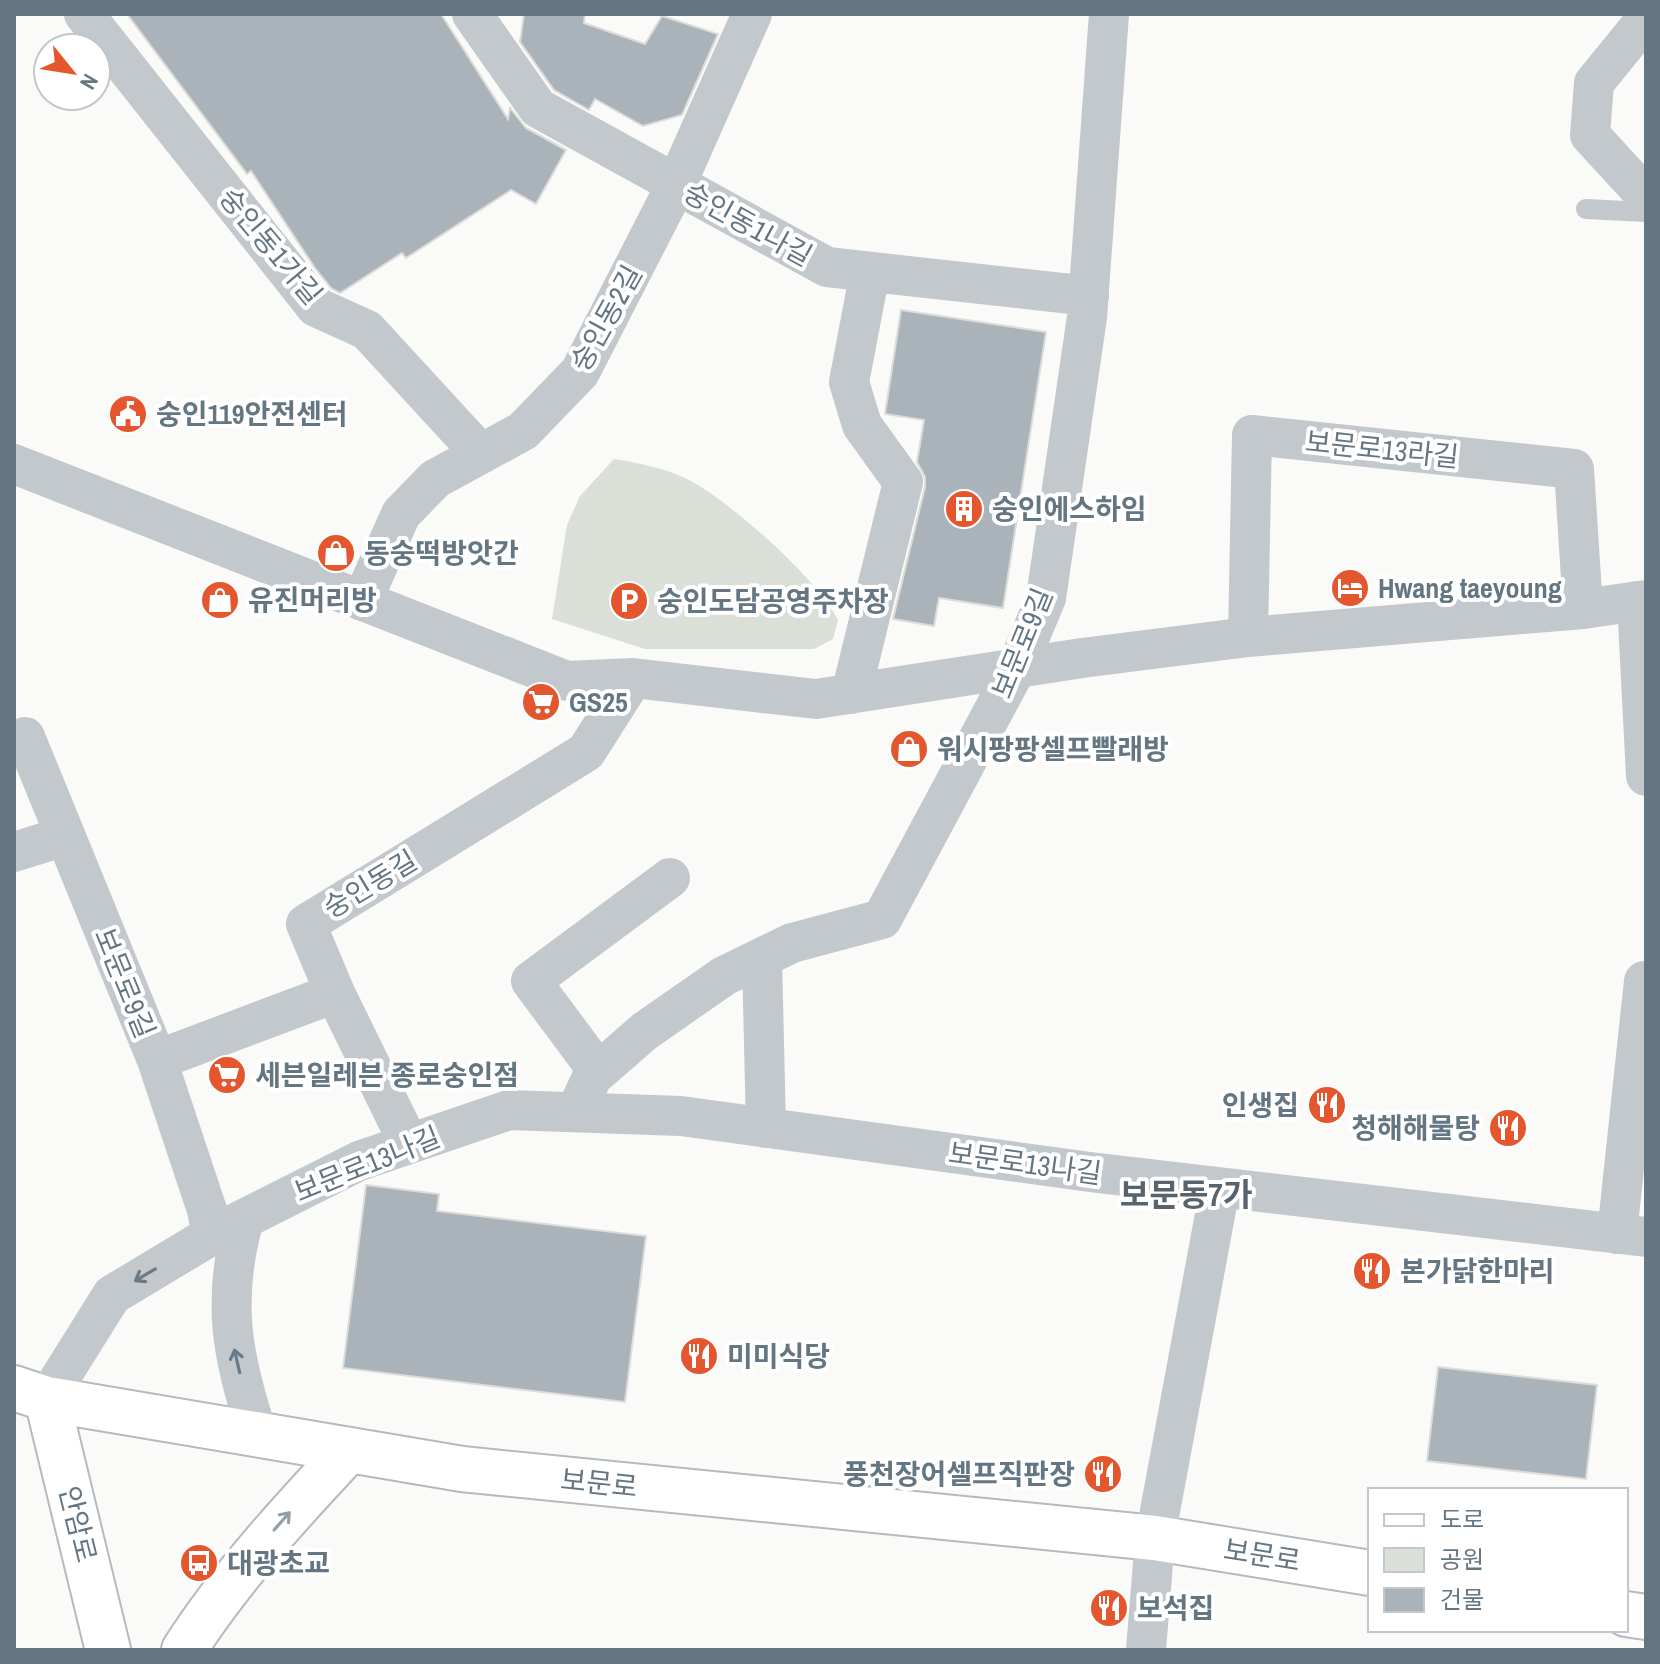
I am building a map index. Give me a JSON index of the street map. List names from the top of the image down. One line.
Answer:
{"streets":{"main road":["보문로","안암로"],"street":["숭인동1나길","숭인동1가길","숭인동2길","보문로13라길","보문로9길","숭인동길","보문로13나길"]},"crossings":[["숭인동1나길","숭인동2길"],["숭인동1나길","보문로9길"],["숭인동1가길","숭인동2길"],["보문로9길","보문로13나길"],["보문로13나길","보문로"],["보문로13나길","안암로"],["보문로","안암로"]],"districts":["보문동7가"],"places":{"public building":["숭인119안전센터"],"building":["숭인에스하임"],"shop":["동숭떡방앗간","유진머리방","워시팡팡셀프빨래방"],"hotel":["Hwang taeyoung"],"parking":["숭인도담공영주차장"],"supermarket":["GS25","세븐일레븐 종로숭인점"],"restaurant":["인생집","청해해물탕","본가닭한마리","미미식당","풍천장어셀프직판장","보석집"],"bus stop":["대광초교"]},"legend":["도로","공원","건물"],"north":"bottom right"}
